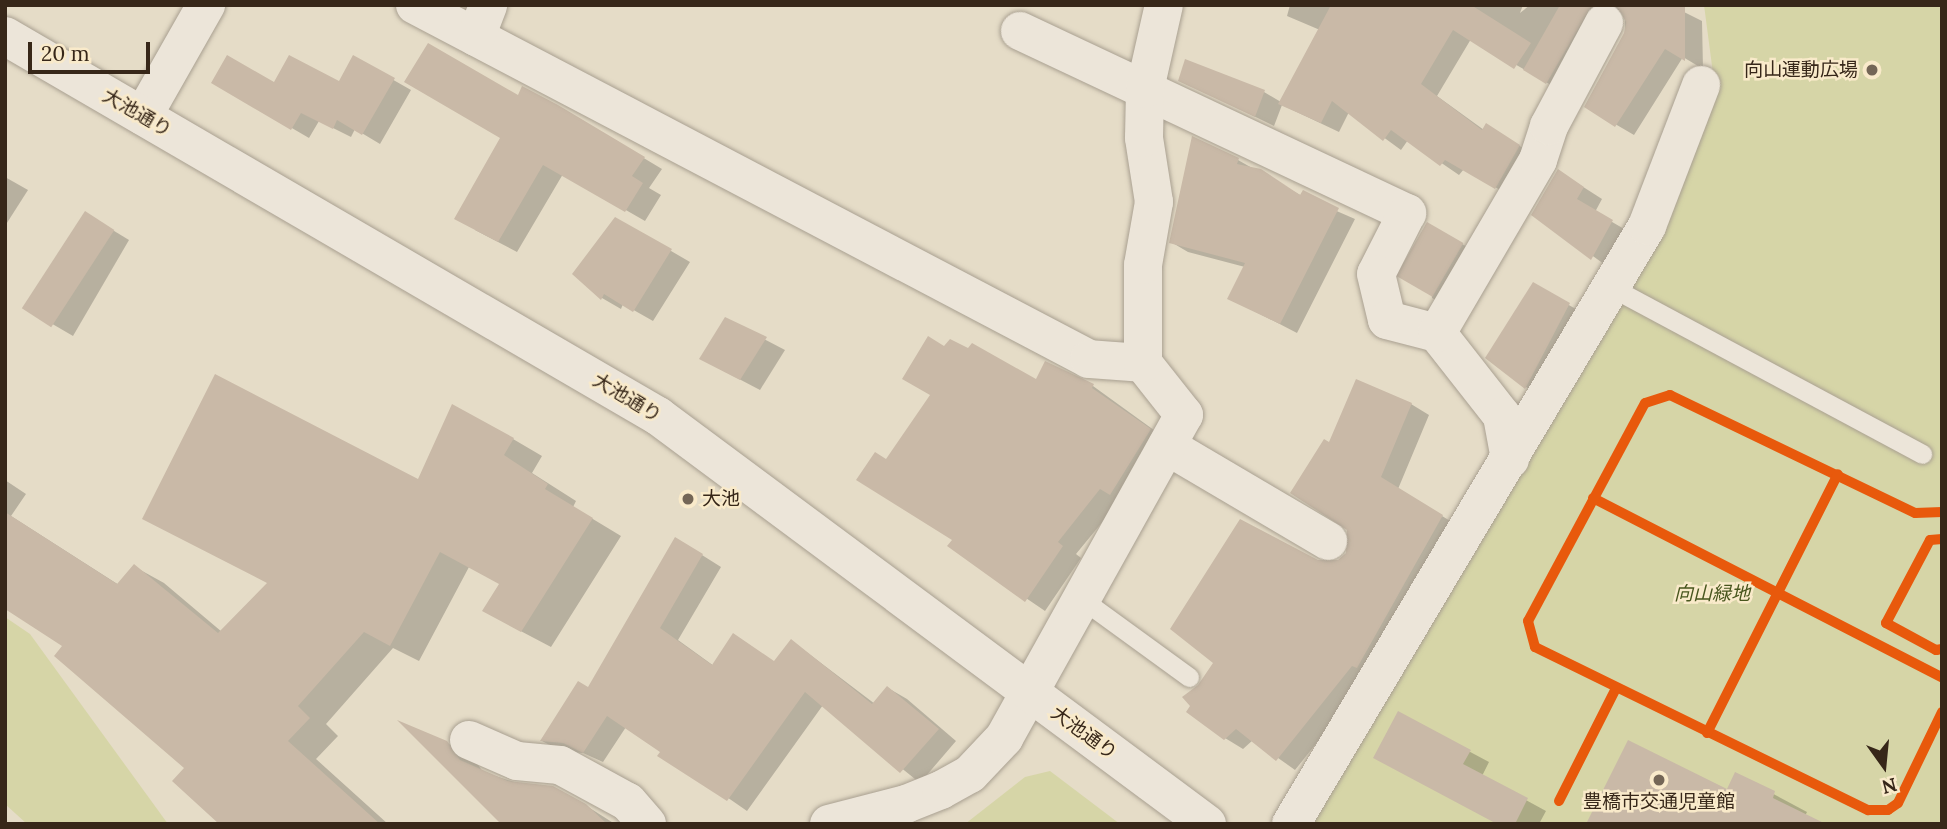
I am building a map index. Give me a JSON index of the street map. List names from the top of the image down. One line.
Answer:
{"streets":{"street":["大池通り"]},"parks":["向山緑地"],"places":["向山運動広場","大池","豊橋市交通児童館"],"scale_bar":"20 m","north":"bottom"}
